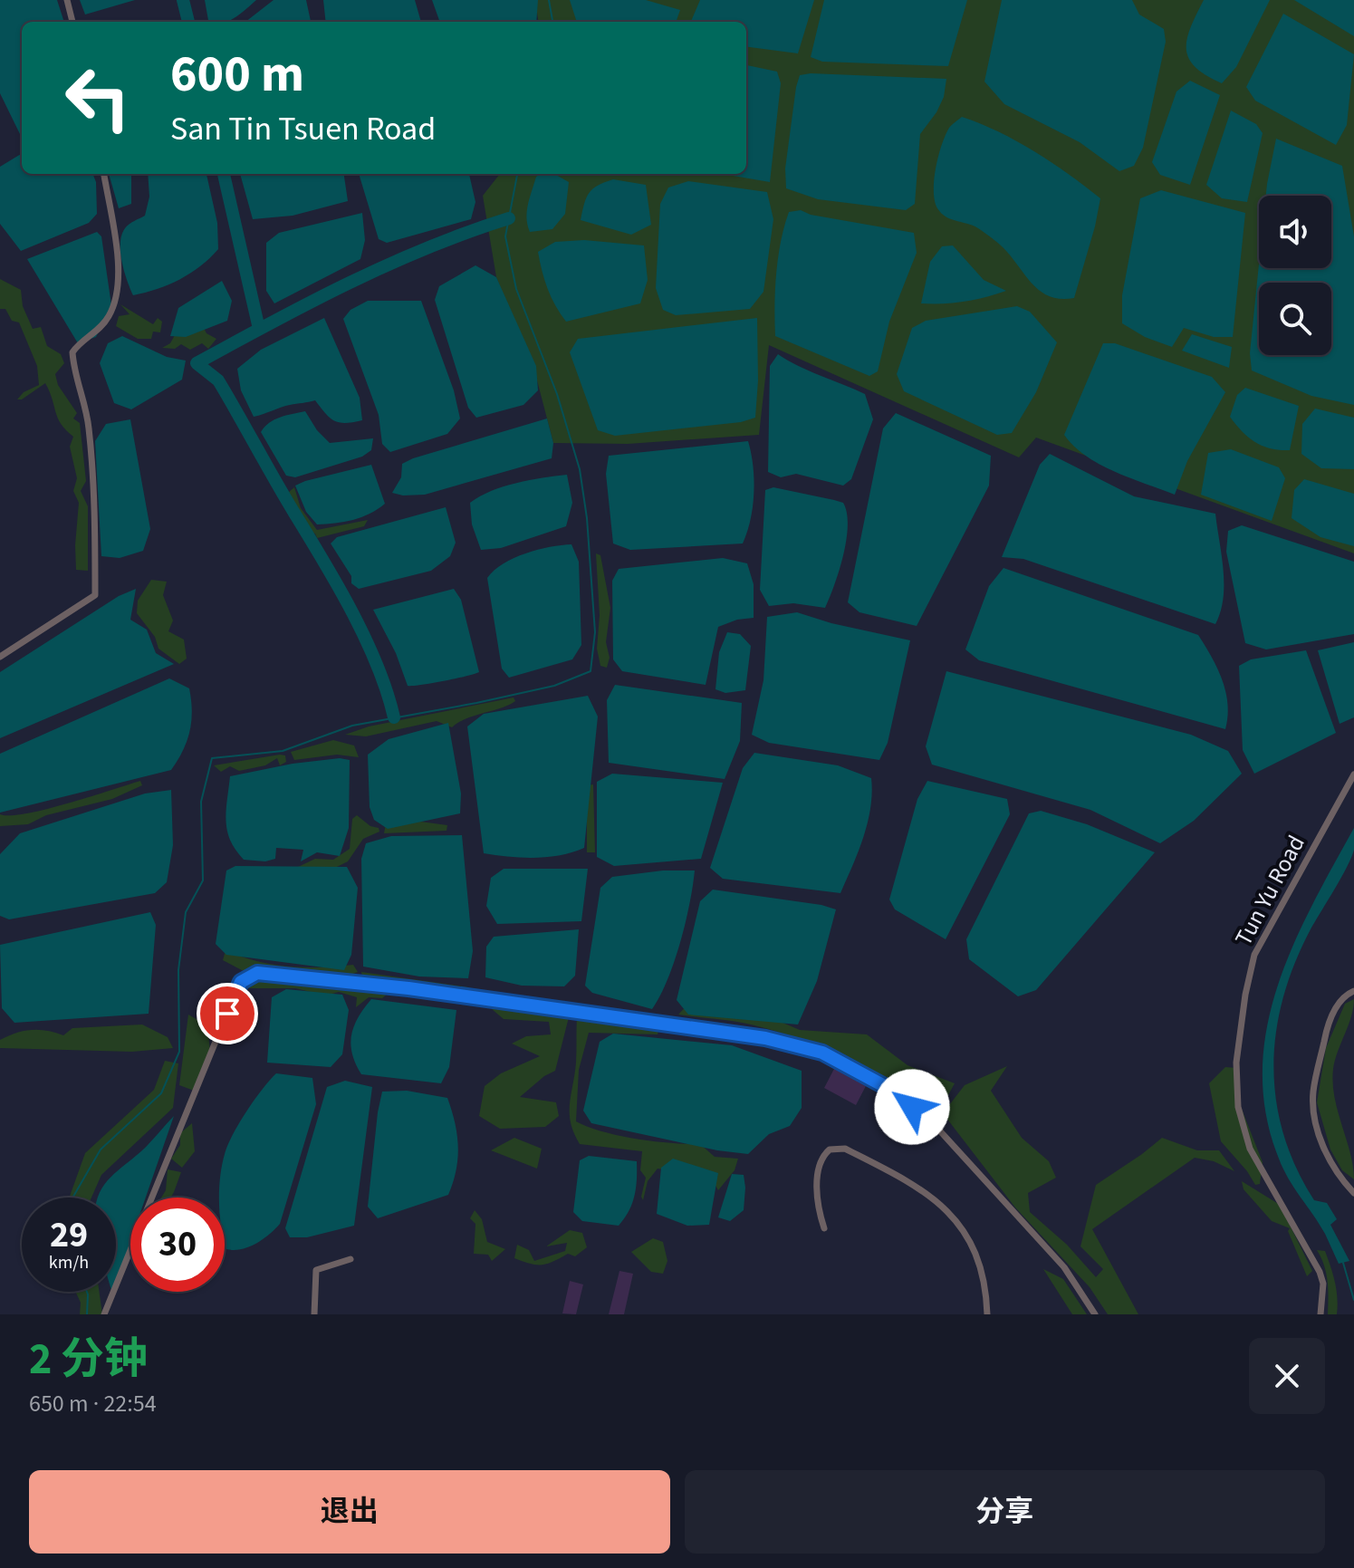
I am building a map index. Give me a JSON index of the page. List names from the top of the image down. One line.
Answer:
{"streets":{"street":["Tun Yu Road"]},"page":{"turn":["600 m","San Tin Tsuen Road"],"speed":"29 km/h","limit":"30","heading":["2 分钟","650 m · 22:54"],"buttons":["退出","分享"]}}
